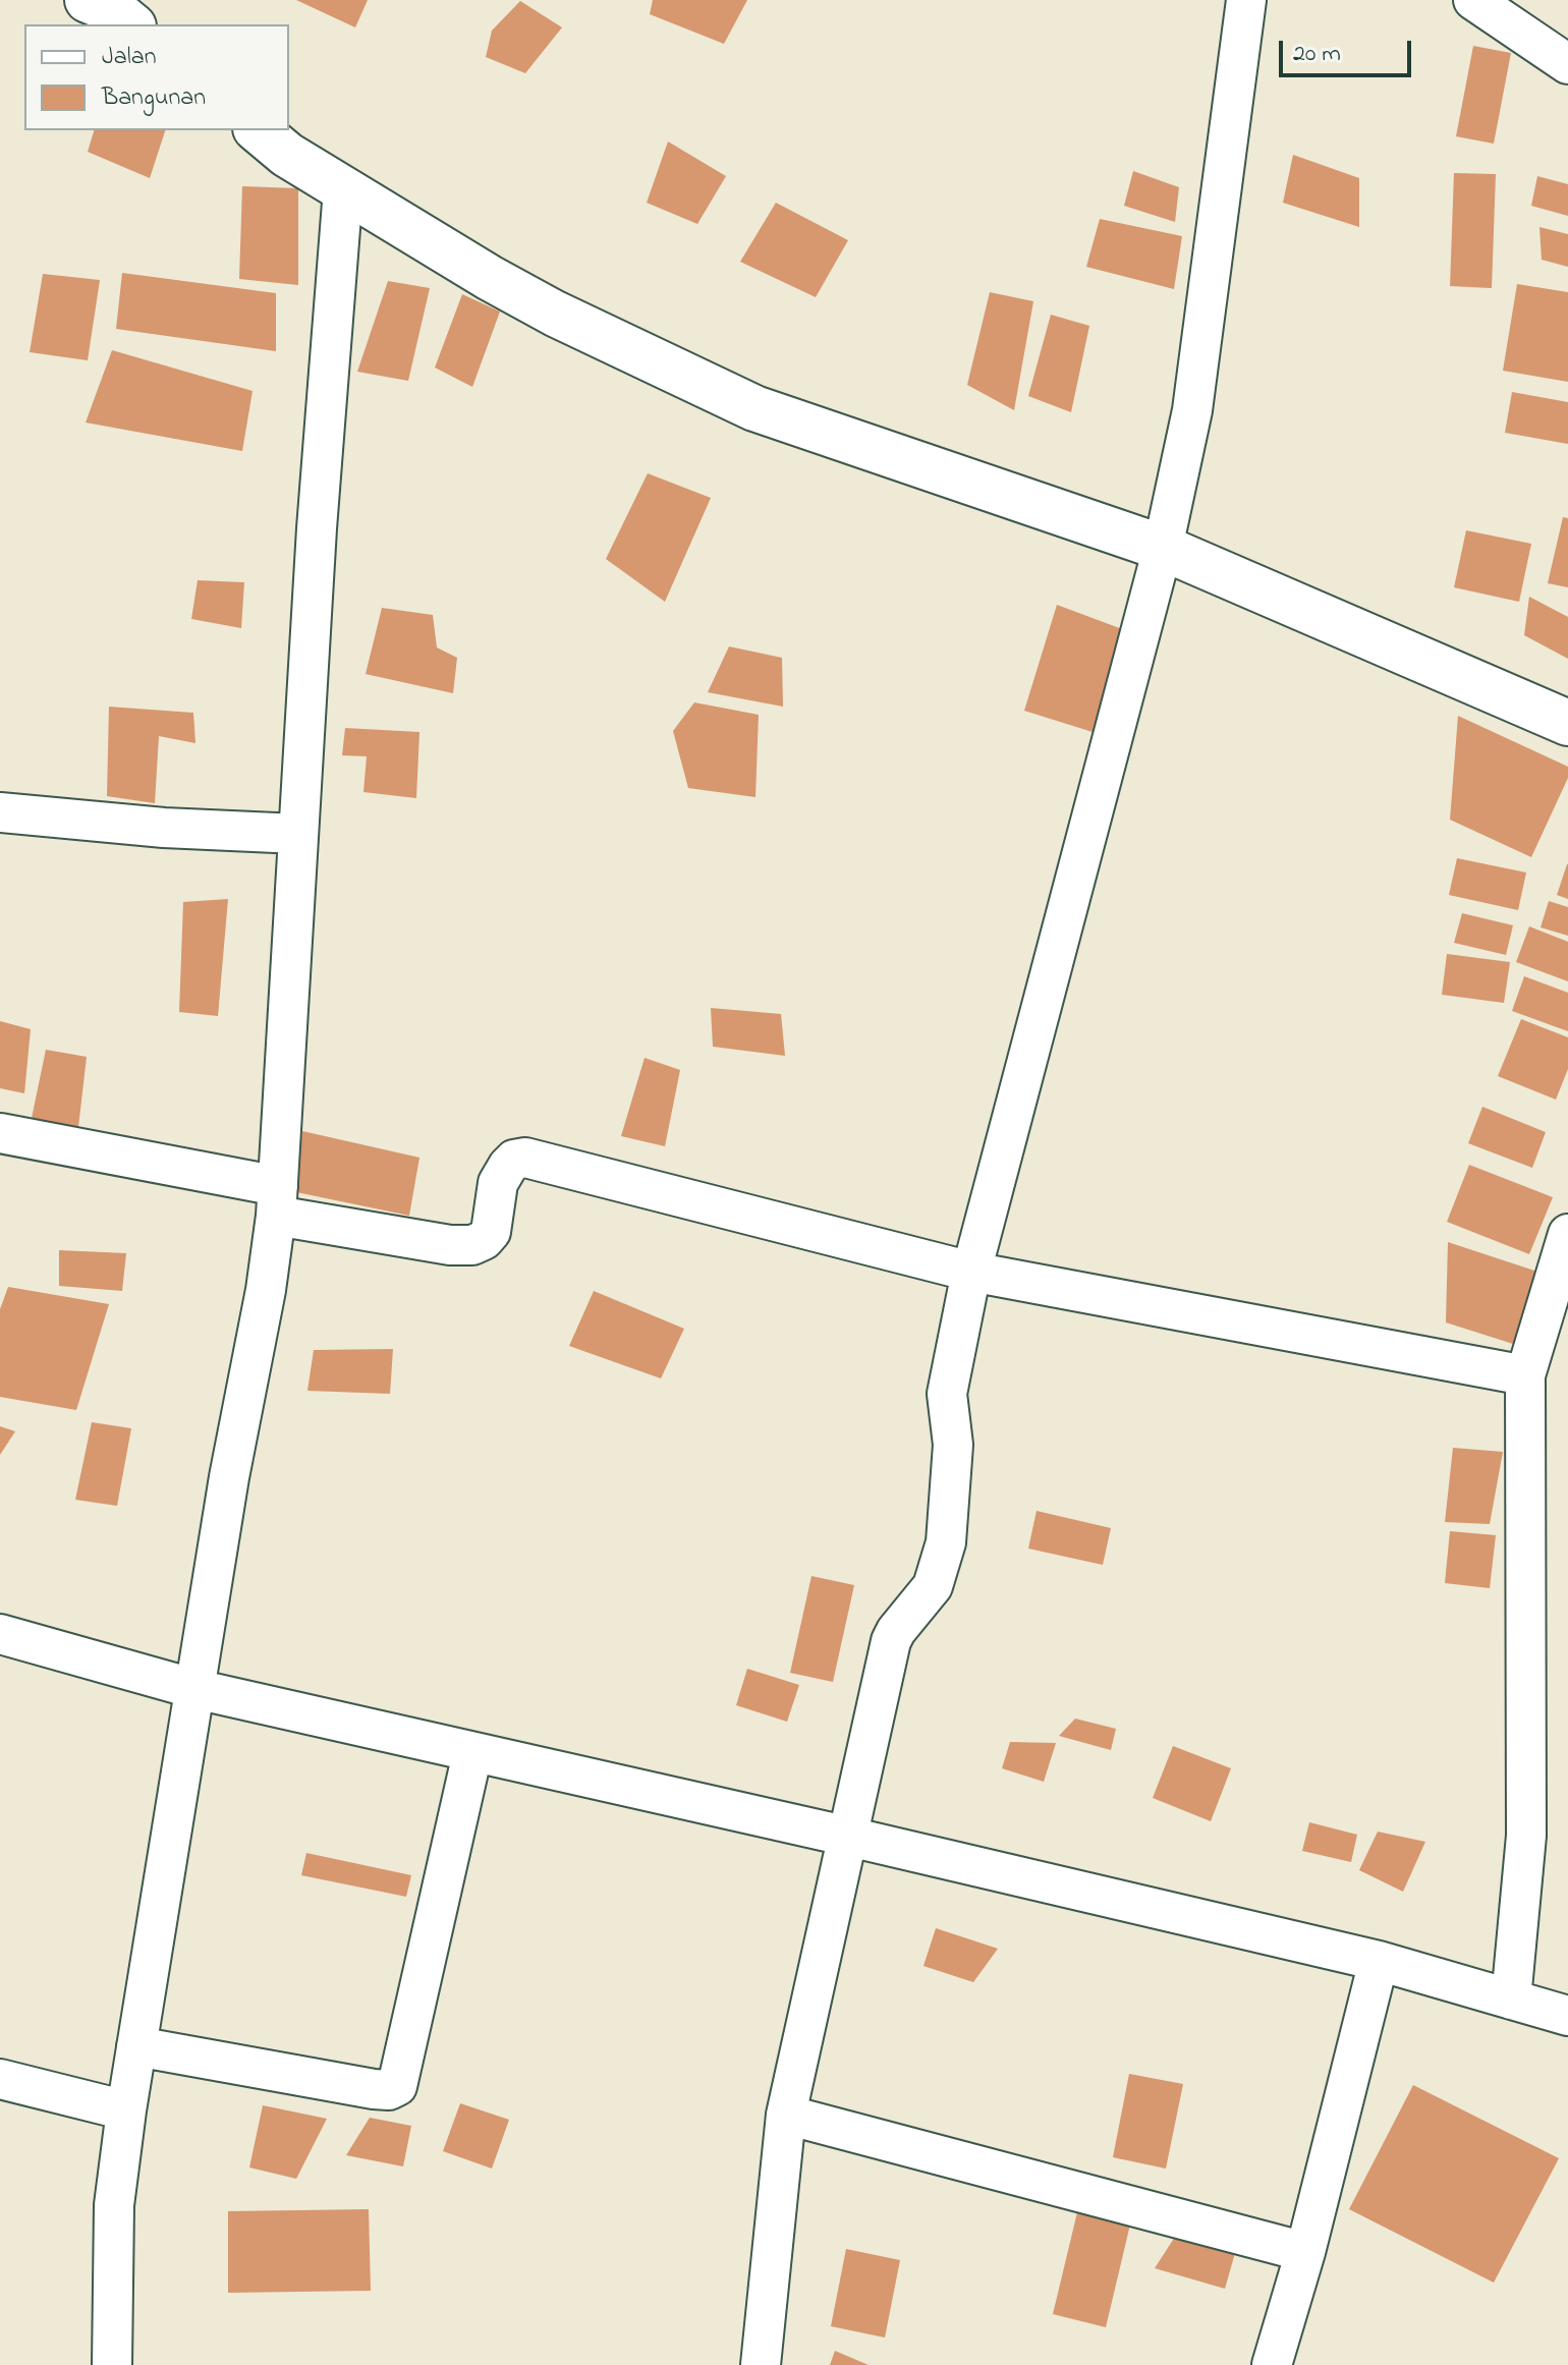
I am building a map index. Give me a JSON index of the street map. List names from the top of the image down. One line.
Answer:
{"legend":["Jalan","Bangunan"],"scale_bar":"20 m"}
